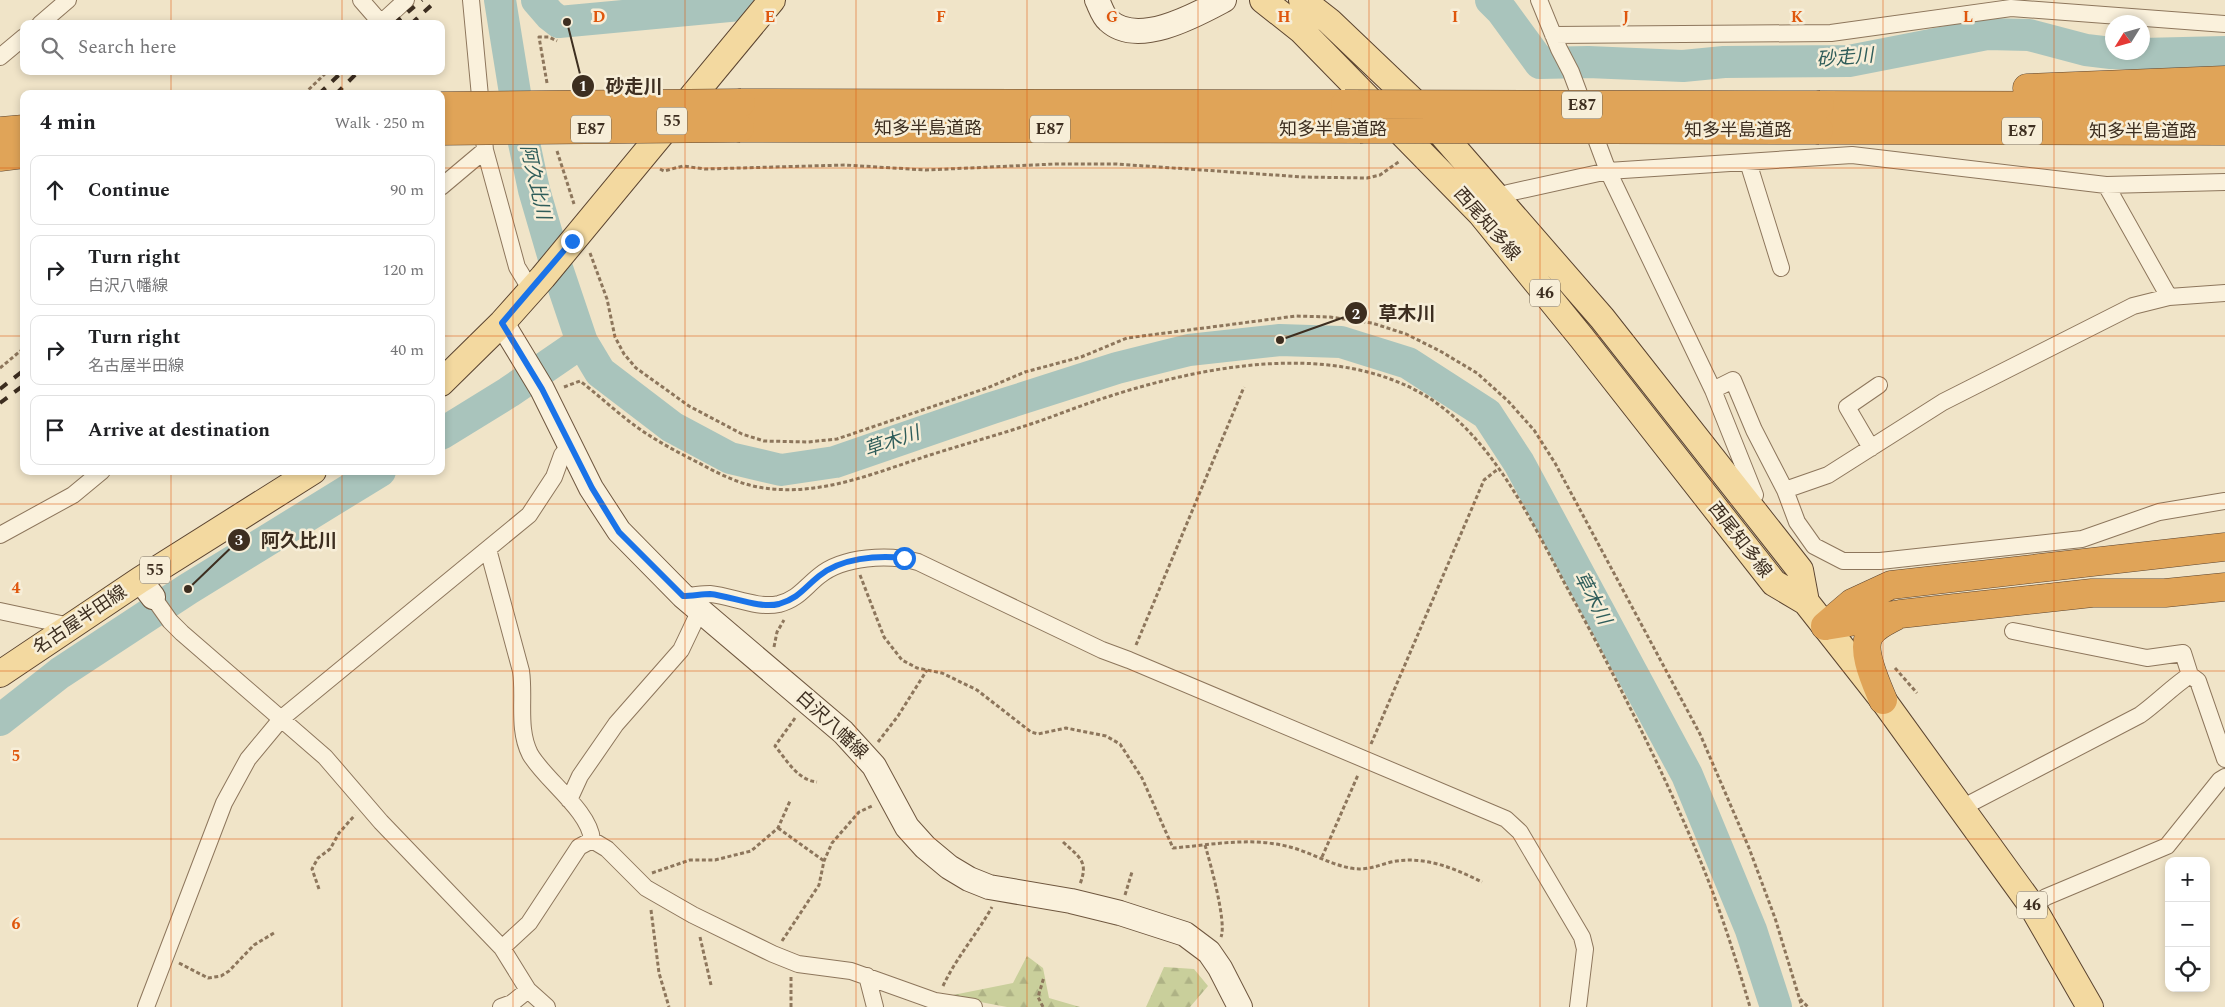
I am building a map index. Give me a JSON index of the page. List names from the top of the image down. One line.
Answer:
{"streets":{"highway":["E87","知多半島道路"],"main road":["55","西尾知多線","46","名古屋半田線","白沢八幡線"]},"crossings":[["55","白沢八幡線"]],"water":["砂走川","阿久比川","草木川"],"places":["砂走川","草木川","阿久比川"],"north":"bottom left","page":{"search":"Search here","heading":["4 min","Walk · 250 m"],"list":[["Continue","90 m"],["Turn right","白沢八幡線","120 m"],["Turn right","名古屋半田線","40 m"],"Arrive at destination"],"map_buttons":["+","−"]},"grid":{"columns":["D","E","F","G","H","I","J","K","L"],"rows":["4","5","6"]}}
